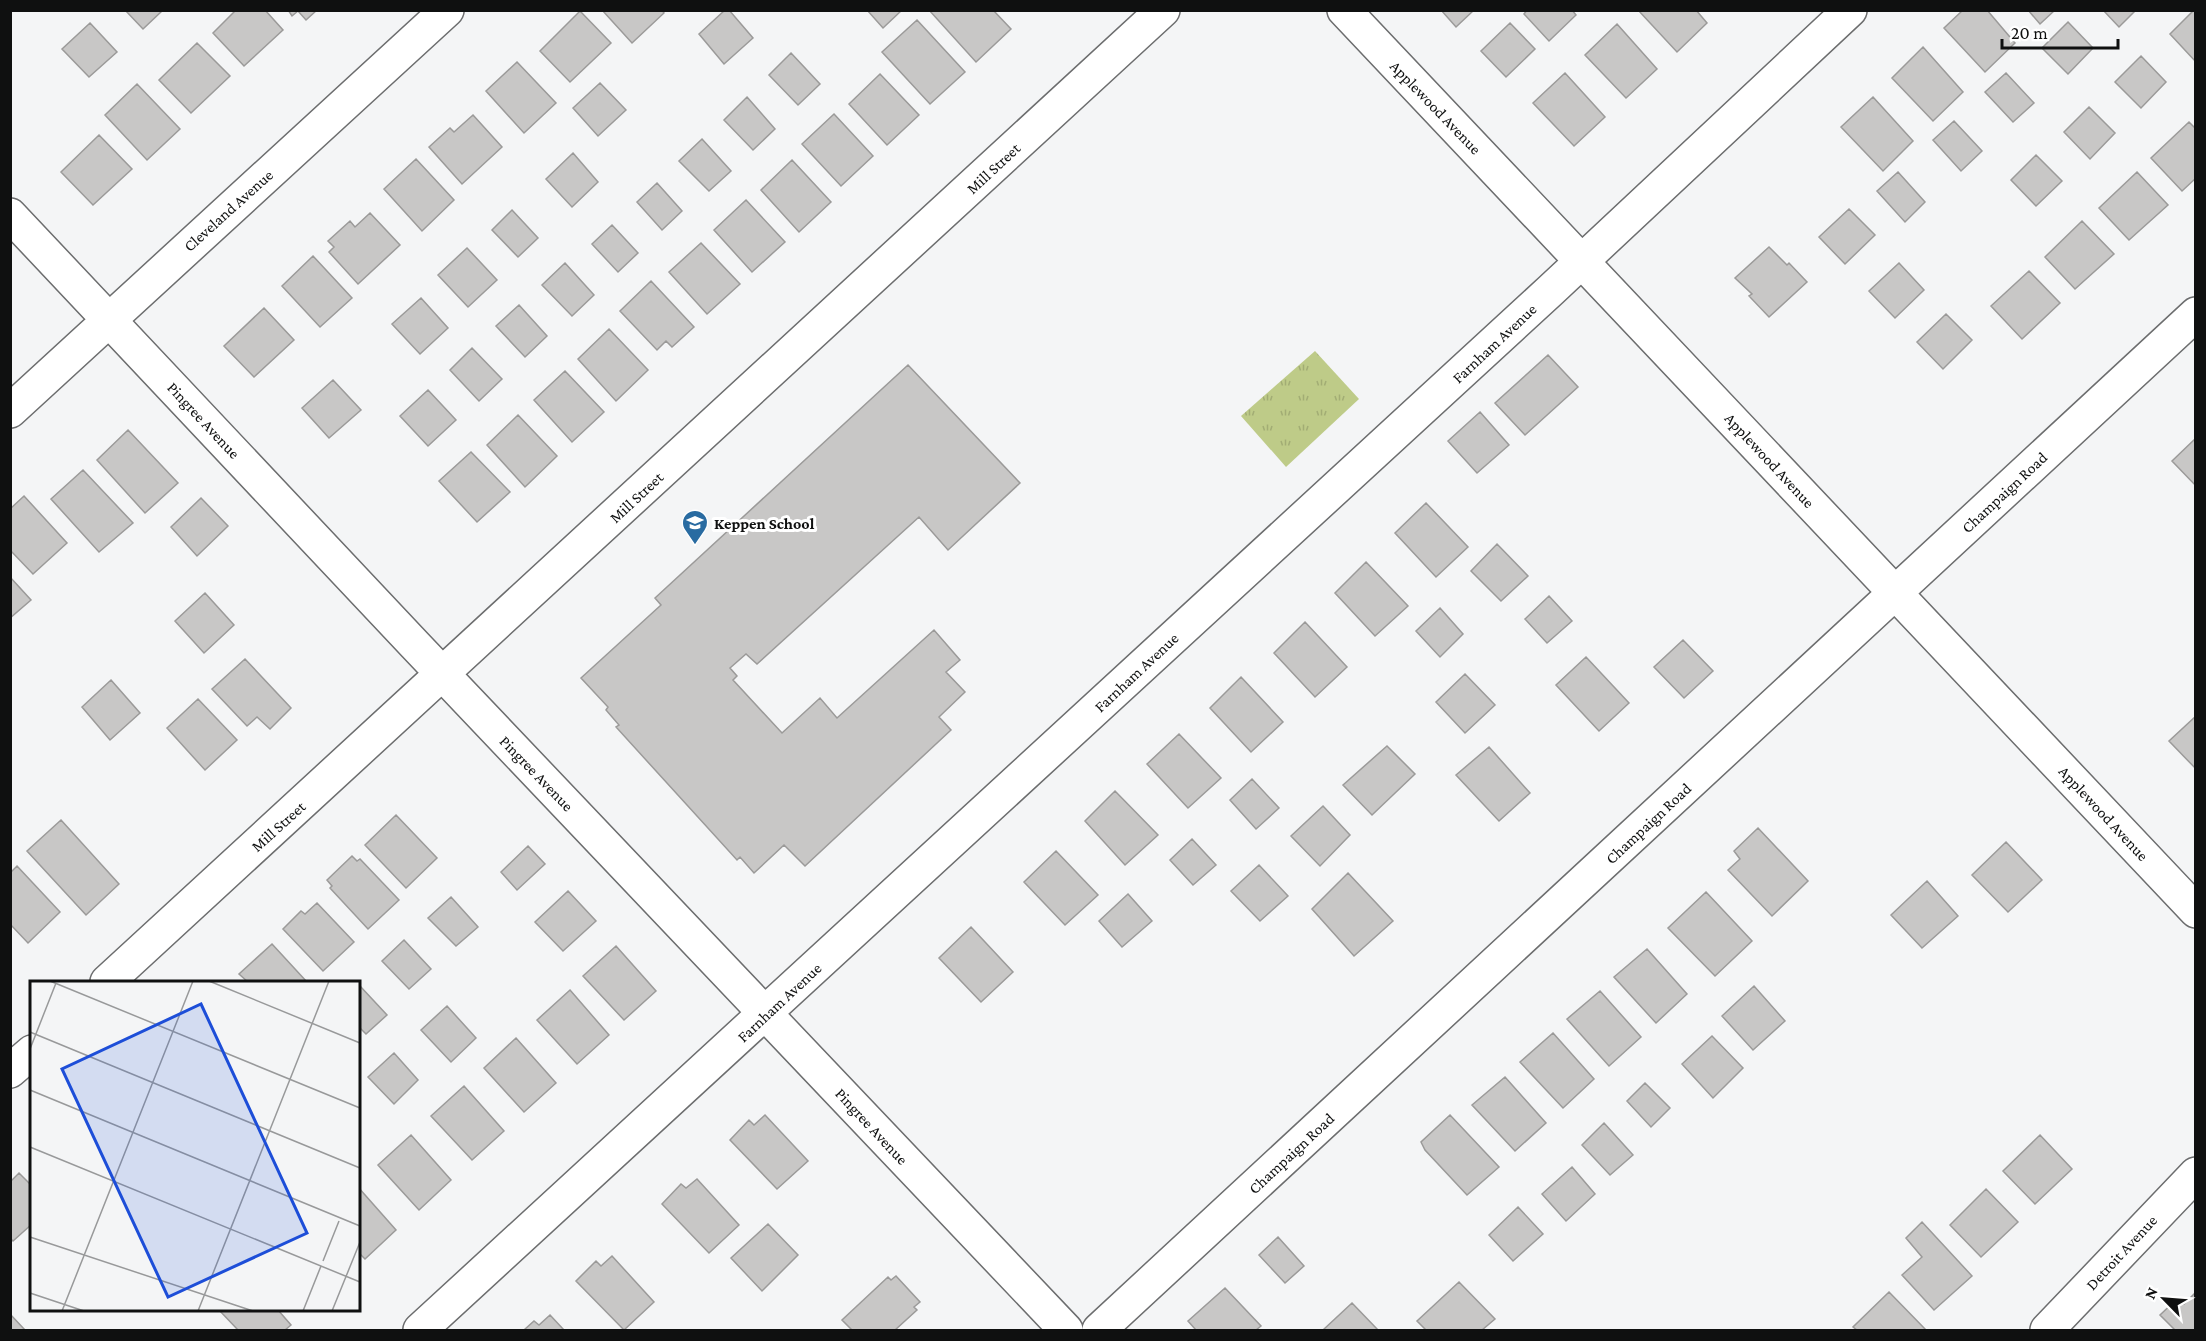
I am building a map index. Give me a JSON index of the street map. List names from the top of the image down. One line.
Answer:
{"streets":{"street":["Applewood Avenue","Mill Street","Cleveland Avenue","Farnham Avenue","Pingree Avenue","Champaign Road","Detroit Avenue"]},"crossings":[["Applewood Avenue","Farnham Avenue"],["Applewood Avenue","Champaign Road"],["Mill Street","Pingree Avenue"],["Cleveland Avenue","Pingree Avenue"],["Farnham Avenue","Pingree Avenue"]],"places":{"school or university":["Keppen School"]},"scale_bar":"20 m","north":"top left"}
